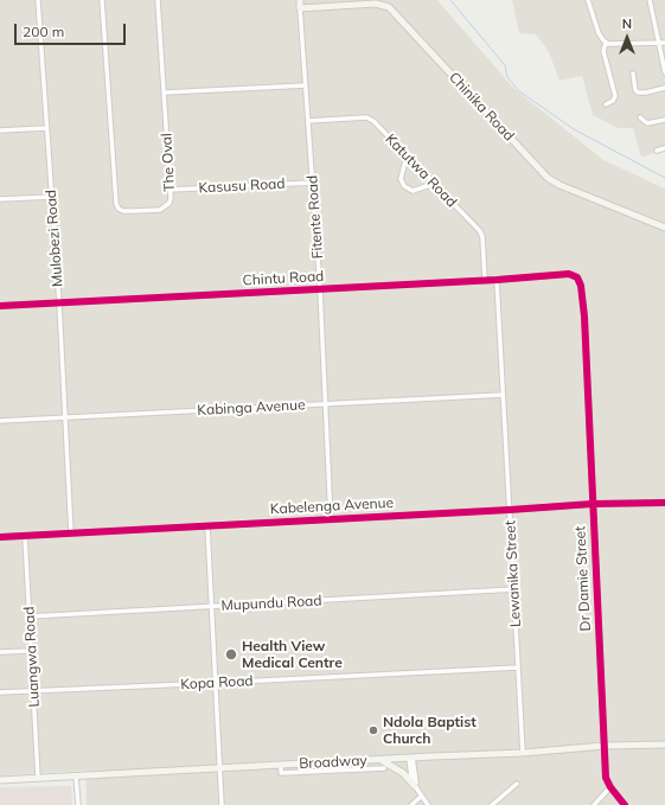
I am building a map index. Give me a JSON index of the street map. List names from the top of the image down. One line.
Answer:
{"streets":{"main road":["Chinika Road","Fitente Road","Broadway"],"street":["The Oval","Katutwa Road","Kasusu Road","Mulobezi Road","Chintu Road","Kabinga Avenue","Kabelenga Avenue","Lewanika Street","Dr Damie Street","Mupundu Road","Luangwa Road","Kopa Road"]},"crossings":[["Chinika Road","Fitente Road"],["The Oval","Kasusu Road"],["Katutwa Road","Fitente Road"],["Katutwa Road","Chintu Road"],["Kasusu Road","Fitente Road"],["Fitente Road","Chintu Road"],["Fitente Road","Kabinga Avenue"],["Fitente Road","Kabelenga Avenue"],["Mulobezi Road","Chintu Road"],["Mulobezi Road","Kabinga Avenue"],["Mulobezi Road","Kabelenga Avenue"],["Chintu Road","Lewanika Street"],["Chintu Road","Dr Damie Street"],["Kabinga Avenue","Lewanika Street"],["Kabelenga Avenue","Lewanika Street"],["Kabelenga Avenue","Dr Damie Street"],["Kabelenga Avenue","Luangwa Road"],["Lewanika Street","Mupundu Road"],["Lewanika Street","Kopa Road"],["Lewanika Street","Broadway"],["Dr Damie Street","Broadway"],["Mupundu Road","Luangwa Road"],["Luangwa Road","Kopa Road"],["Luangwa Road","Broadway"]],"places":["Health View Medical Centre","Ndola Baptist Church"],"scale_bar":"200 m","north":"top"}
